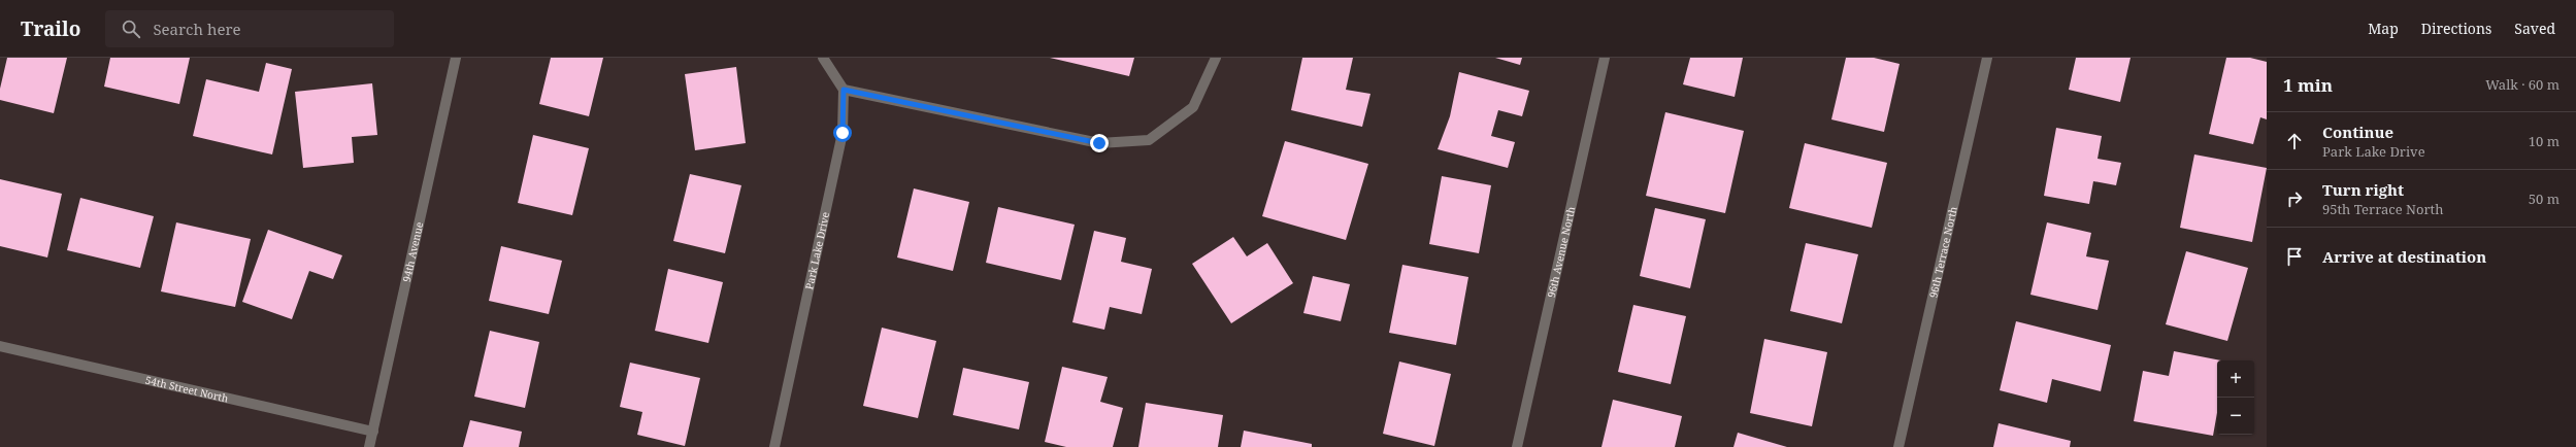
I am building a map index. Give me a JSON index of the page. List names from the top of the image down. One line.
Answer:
{"streets":{"street":["Park Lake Drive","94th Avenue","96th Avenue North","96th Terrace North","54th Street North"]},"crossings":[["94th Avenue","54th Street North"]],"page":{"header":"Trailo","search":"Search here","nav":["Map","Directions","Saved"],"heading":["1 min","Walk · 60 m"],"list":[["Continue","Park Lake Drive","10 m"],["Turn right","95th Terrace North","50 m"],"Arrive at destination"],"map_buttons":["+","−"]}}
